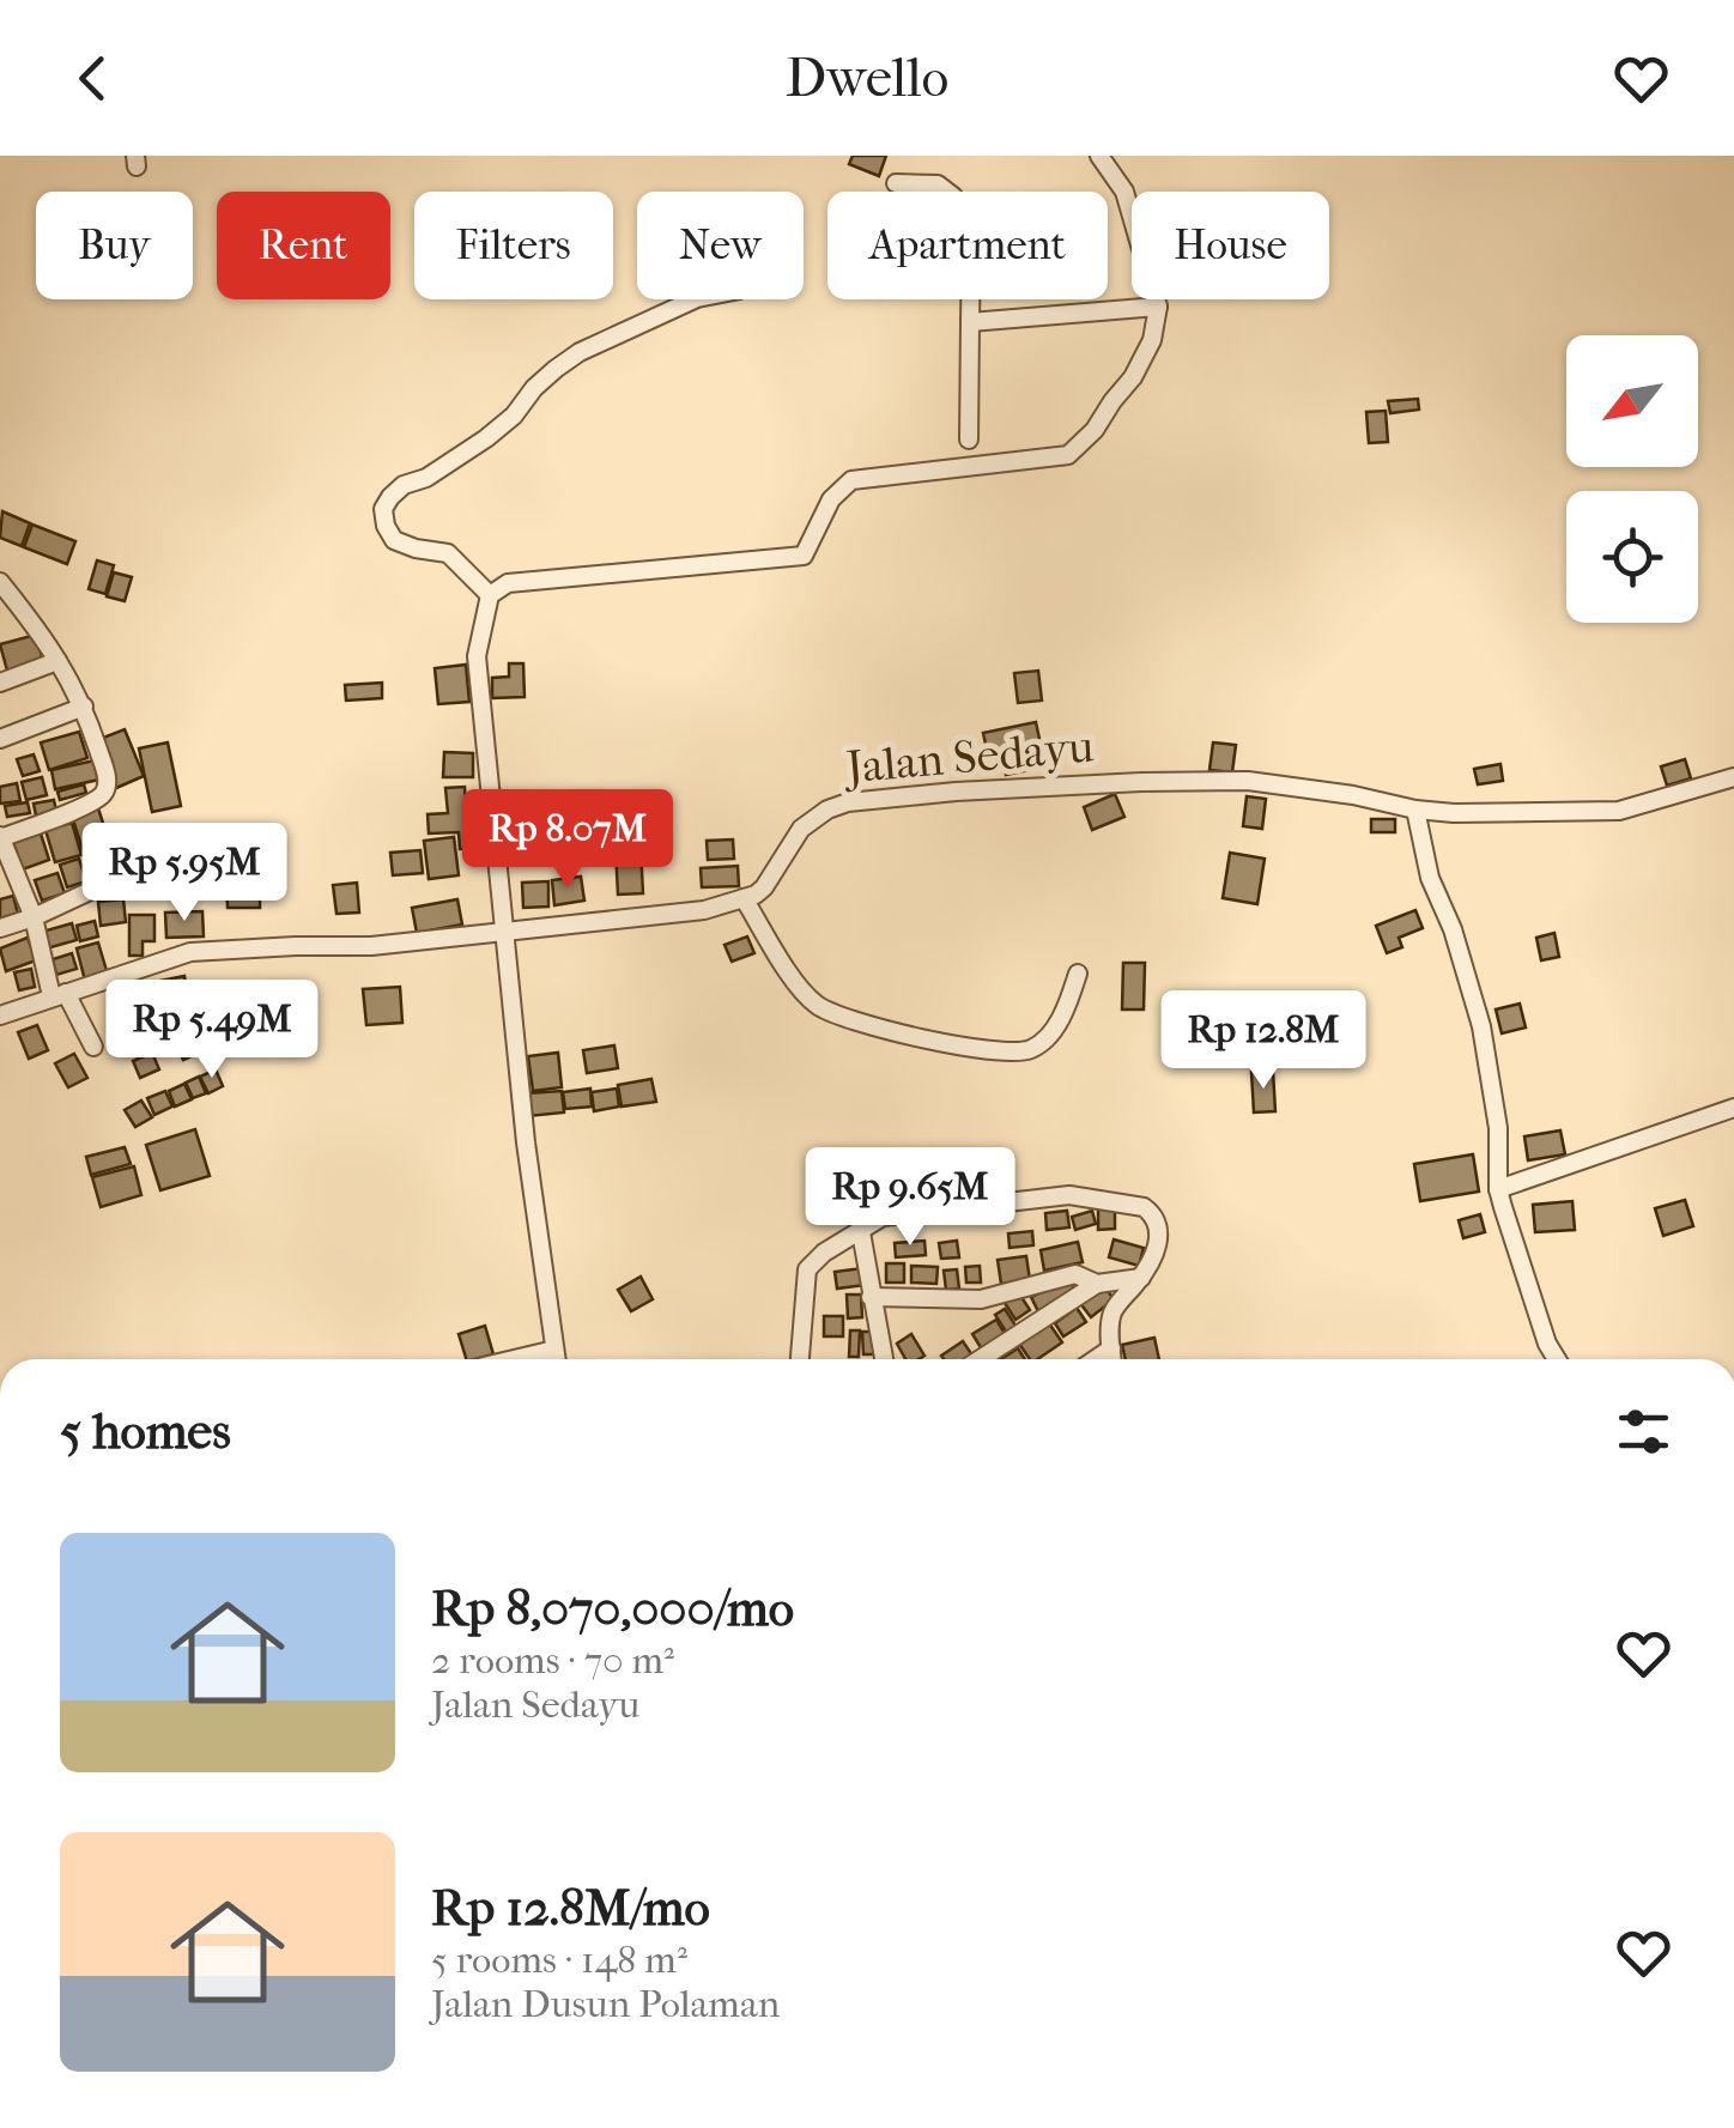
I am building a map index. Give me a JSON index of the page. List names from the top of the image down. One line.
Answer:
{"streets":{"street":["Jalan Sedayu"]},"north":"bottom left","page":{"header":"Dwello","chip":["Buy","Rent","Filters","New","Apartment","House"],"price":["Rp 8.07M","Rp 5.95M","Rp 5.49M","Rp 12.8M","Rp 9.65M"],"heading":"5 homes","list":[{"name":"Rp 8,070,000/mo","note":"2 rooms · 70 m² · Jalan Sedayu"},{"name":"Rp 12.8M/mo","note":"5 rooms · 148 m² · Jalan Dusun Polaman"}]}}
